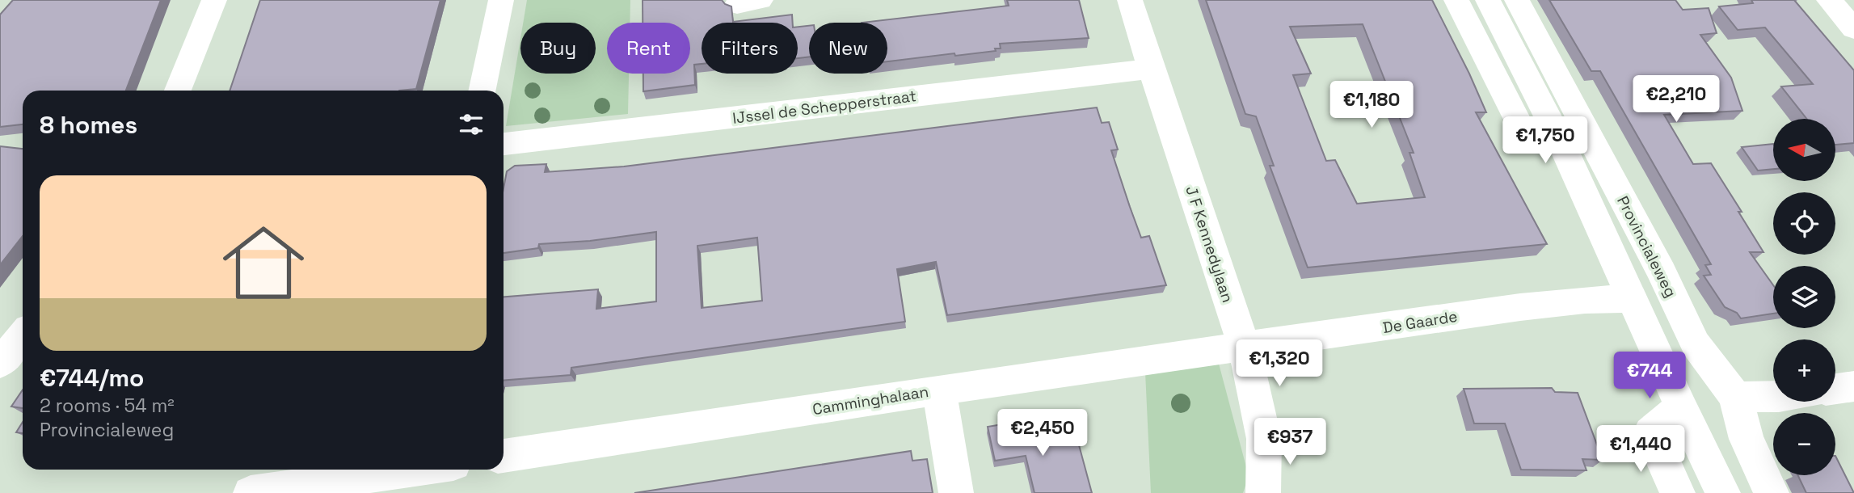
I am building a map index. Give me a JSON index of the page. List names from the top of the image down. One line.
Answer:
{"streets":{"street":["IJssel de Schepperstraat","J F Kennedylaan","Provincialeweg","De Gaarde","Camminghalaan"]},"crossings":[["IJssel de Schepperstraat","J F Kennedylaan"],["J F Kennedylaan","De Gaarde"],["J F Kennedylaan","Camminghalaan"],["Provincialeweg","De Gaarde"],["De Gaarde","Camminghalaan"]],"north":"left","page":{"chip":["Buy","Rent","Filters","New"],"price":["€2,210","€1,180","€1,750","€1,320","€744","€2,450","€937","€1,440"],"heading":"8 homes","map_buttons":["+","−"],"list":[{"name":"€744/mo","note":"2 rooms · 54 m² · Provincialeweg"}]}}
